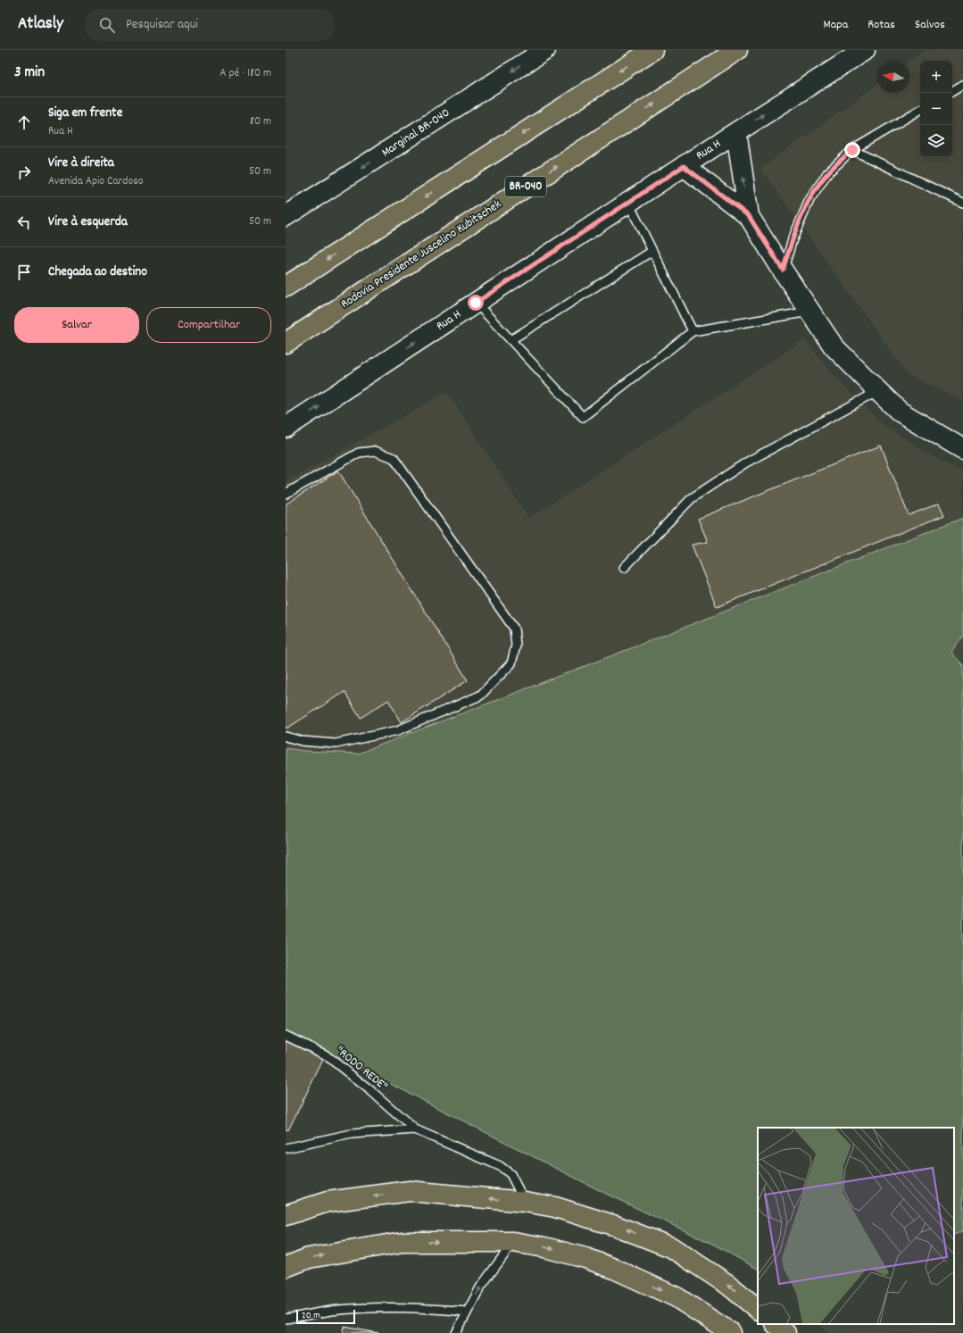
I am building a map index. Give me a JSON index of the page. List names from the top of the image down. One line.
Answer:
{"streets":{"highway":["BR-040","Rodovia Presidente Juscelino Kubitschek"],"main road":["Marginal BR-040","Rua H"],"lane":["\"RODO REDE\""]},"one_way":["Marginal BR-040","Rua H"],"scale_bar":"20 m","north":"left","page":{"header":"Atlasly","search":"Pesquisar aqui","nav":["Mapa","Rotas","Salvos"],"heading":["3 min","A pé · 180 m"],"map_buttons":["+","−"],"list":[["Siga em frente","Rua H","80 m"],["Vire à direita","Avenida Apio Cardoso","50 m"],["Vire à esquerda","50 m"],"Chegada ao destino"],"buttons":["Salvar","Compartilhar"],"scale":"20 m"}}
